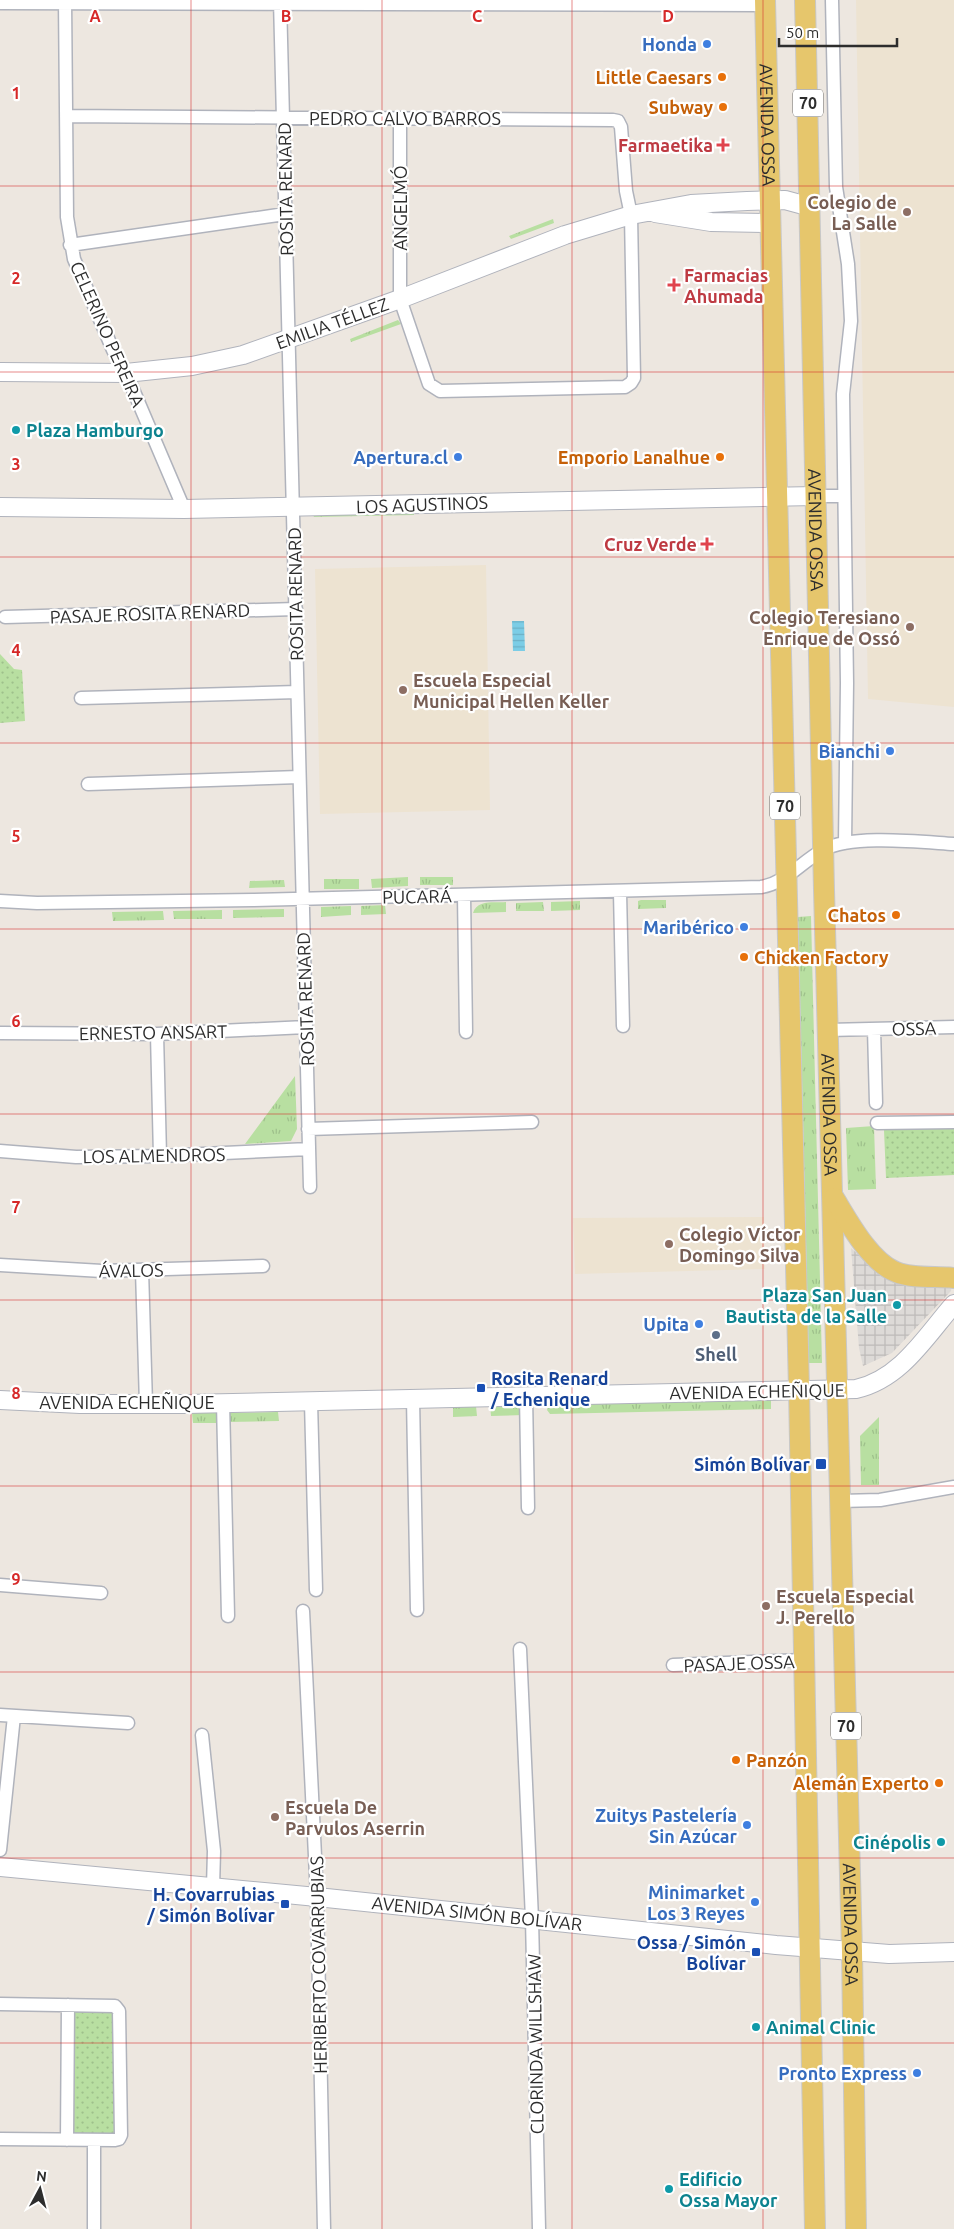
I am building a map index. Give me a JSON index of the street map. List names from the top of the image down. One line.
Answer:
{"streets":{"main road":["70","AVENIDA OSSA"],"street":["PEDRO CALVO BARROS","ROSITA RENARD","ANGELMÓ","EMILIA TÉLLEZ","CELERINO PEREIRA","LOS AGUSTINOS","PASAJE ROSITA RENARD","PUCARÁ","OSSA","ERNESTO ANSART","LOS ALMENDROS","ÁVALOS","AVENIDA ECHEÑIQUE","PASAJE OSSA","AVENIDA SIMÓN BOLÍVAR","HERIBERTO COVARRUBIAS","CLORINDA WILLSHAW"]},"crossings":[["PEDRO CALVO BARROS","ROSITA RENARD"],["PEDRO CALVO BARROS","ANGELMÓ"],["PEDRO CALVO BARROS","EMILIA TÉLLEZ"],["PEDRO CALVO BARROS","CELERINO PEREIRA"],["AVENIDA OSSA","EMILIA TÉLLEZ"],["AVENIDA OSSA","LOS AGUSTINOS"],["AVENIDA OSSA","PUCARÁ"],["AVENIDA OSSA","OSSA"],["AVENIDA OSSA","AVENIDA ECHEÑIQUE"],["AVENIDA OSSA","PASAJE OSSA"],["AVENIDA OSSA","AVENIDA SIMÓN BOLÍVAR"],["ROSITA RENARD","EMILIA TÉLLEZ"],["ROSITA RENARD","LOS AGUSTINOS"],["ROSITA RENARD","PASAJE ROSITA RENARD"],["ROSITA RENARD","PUCARÁ"],["ROSITA RENARD","ERNESTO ANSART"],["ROSITA RENARD","LOS ALMENDROS"],["ANGELMÓ","EMILIA TÉLLEZ"],["EMILIA TÉLLEZ","CELERINO PEREIRA"],["CELERINO PEREIRA","LOS AGUSTINOS"],["AVENIDA SIMÓN BOLÍVAR","HERIBERTO COVARRUBIAS"],["AVENIDA SIMÓN BOLÍVAR","CLORINDA WILLSHAW"]],"places":{"other":["Honda","Little Caesars","Subway","Colegio de La Salle","Plaza Hamburgo","Apertura.cl","Emporio Lanalhue","Colegio Teresiano Enrique de Ossó","Escuela Especial Municipal Hellen Keller","Bianchi","Chatos","Maribérico","Chicken Factory","Colegio Víctor Domingo Silva","Plaza San Juan Bautista de la Salle","Upita","Shell","Escuela Especial J. Perello","Panzón","Alemán Experto","Escuela De Parvulos Aserrin","Zuitys Pastelería Sin Azúcar","Cinépolis","Minimarket Los 3 Reyes","Animal Clinic","Pronto Express","Edificio Ossa Mayor"],"health":["Farmaetika","Farmacias Ahumada","Cruz Verde"],"transit":["Rosita Renard / Echenique","Simón Bolívar","H. Covarrubias / Simón Bolívar","Ossa / Simón Bolívar"]},"scale_bar":"50 m","north":"top","grid":{"columns":["A","B","C","D"],"rows":["1","2","3","4","5","6","7","8","9"]}}
